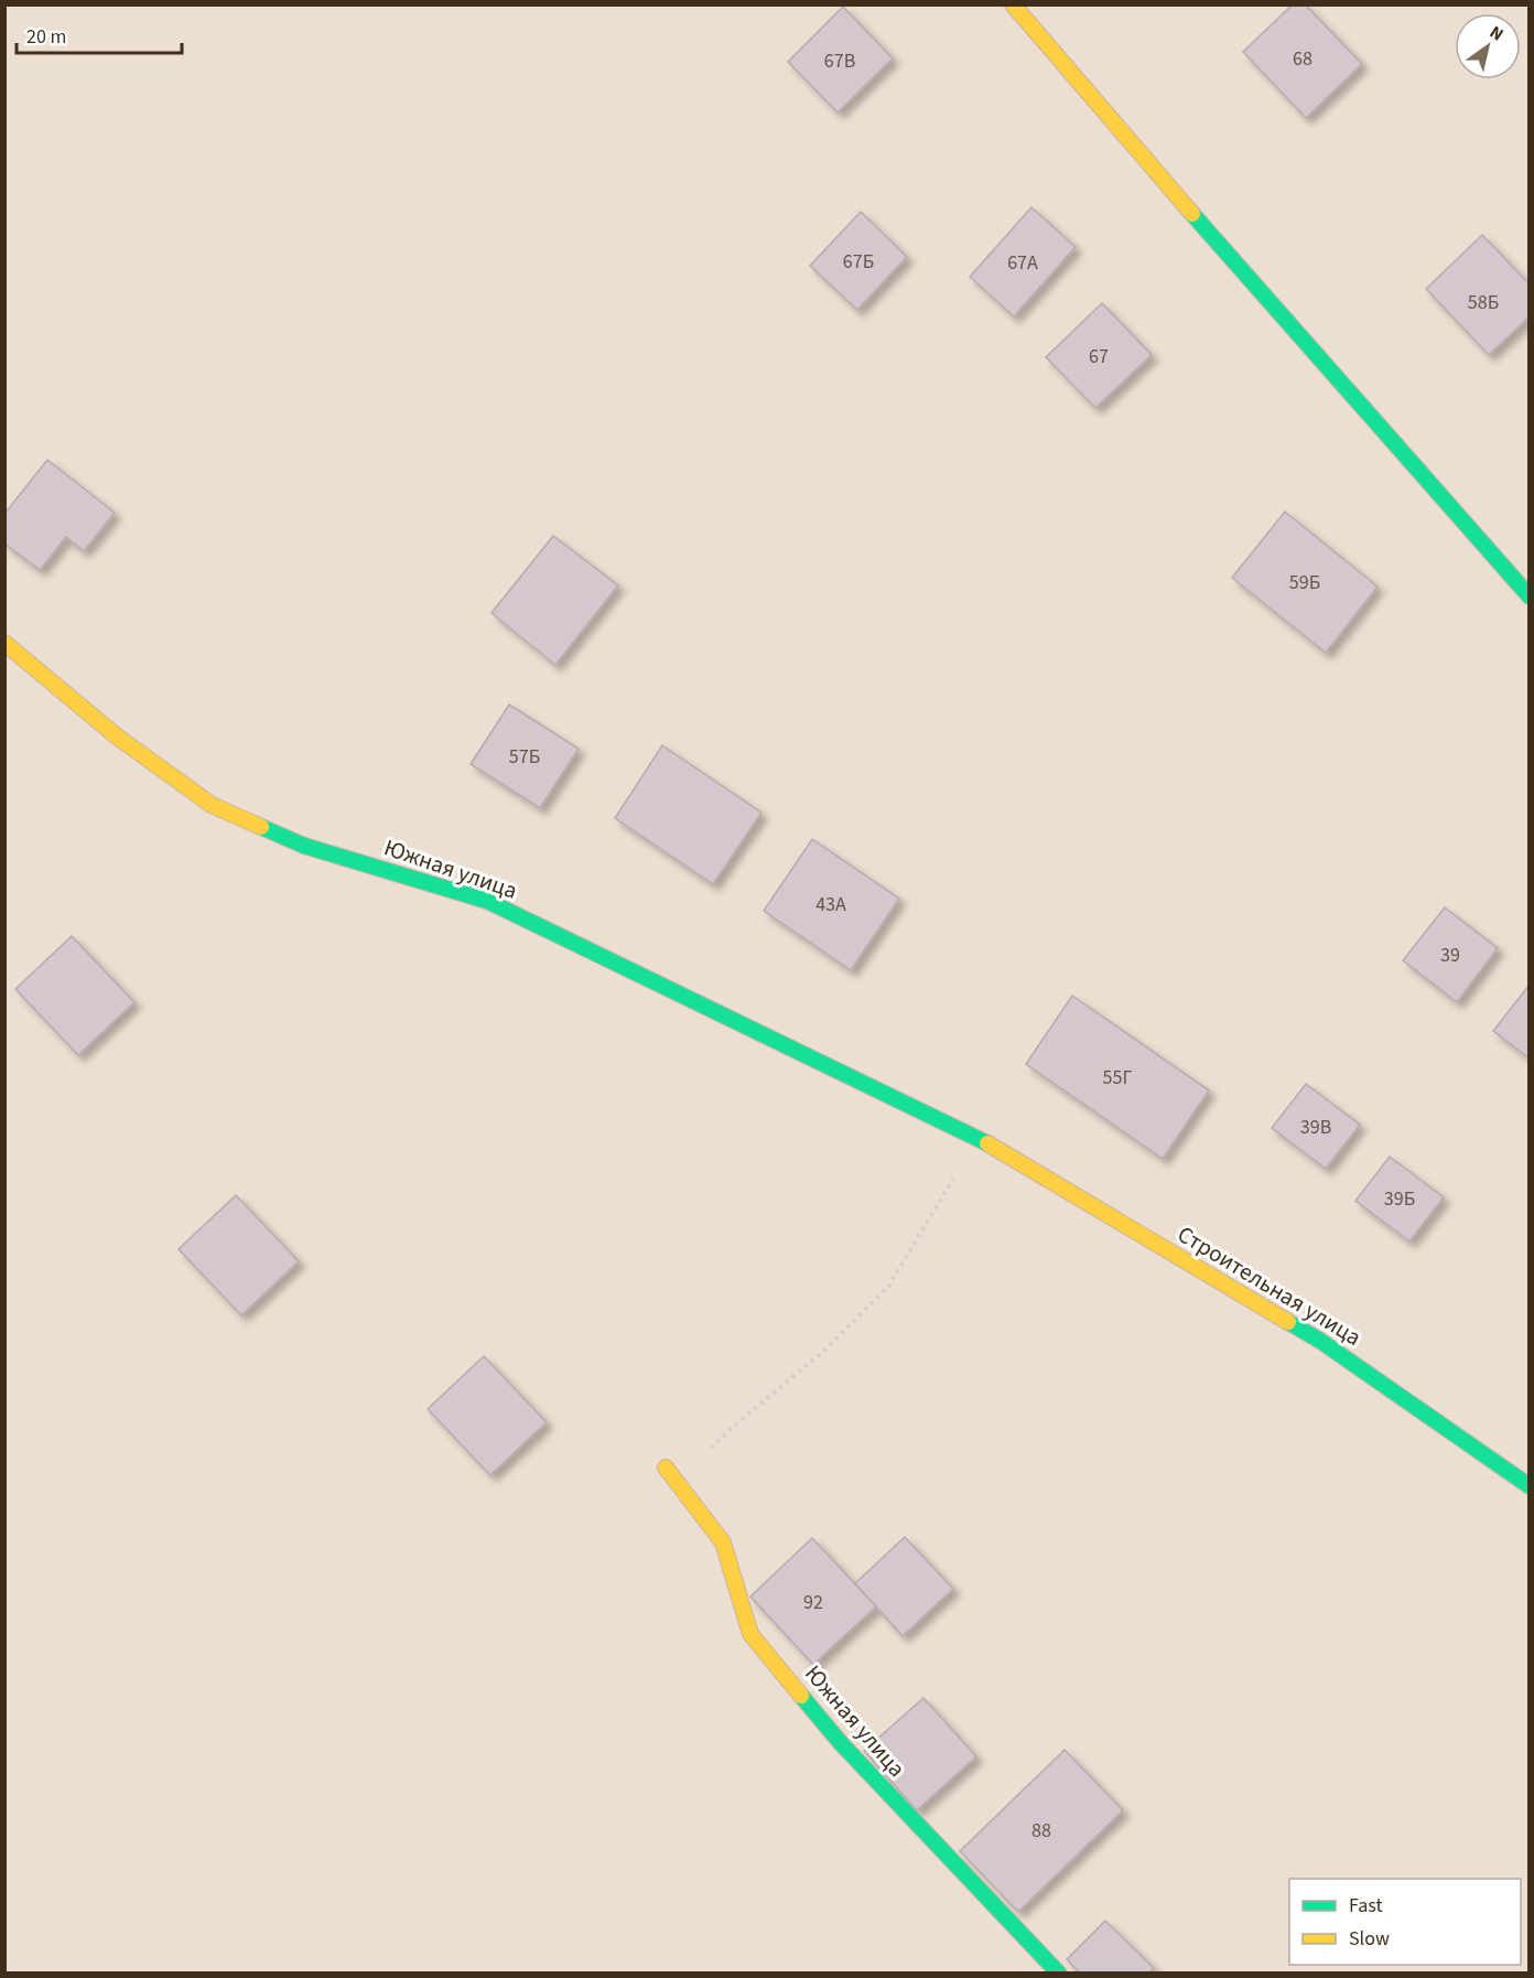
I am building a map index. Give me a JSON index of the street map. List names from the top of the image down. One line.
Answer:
{"streets":{"street":["Южная улица","Строительная улица"]},"crossings":[["Южная улица","Строительная улица"]],"house_numbers":["68","67В","67Б","67А","58Б","67","59Б","57Б","43А","39","55Г","39В","39Б","92","88"],"legend":["Fast","Slow"],"scale_bar":"20 m","north":"top right"}
